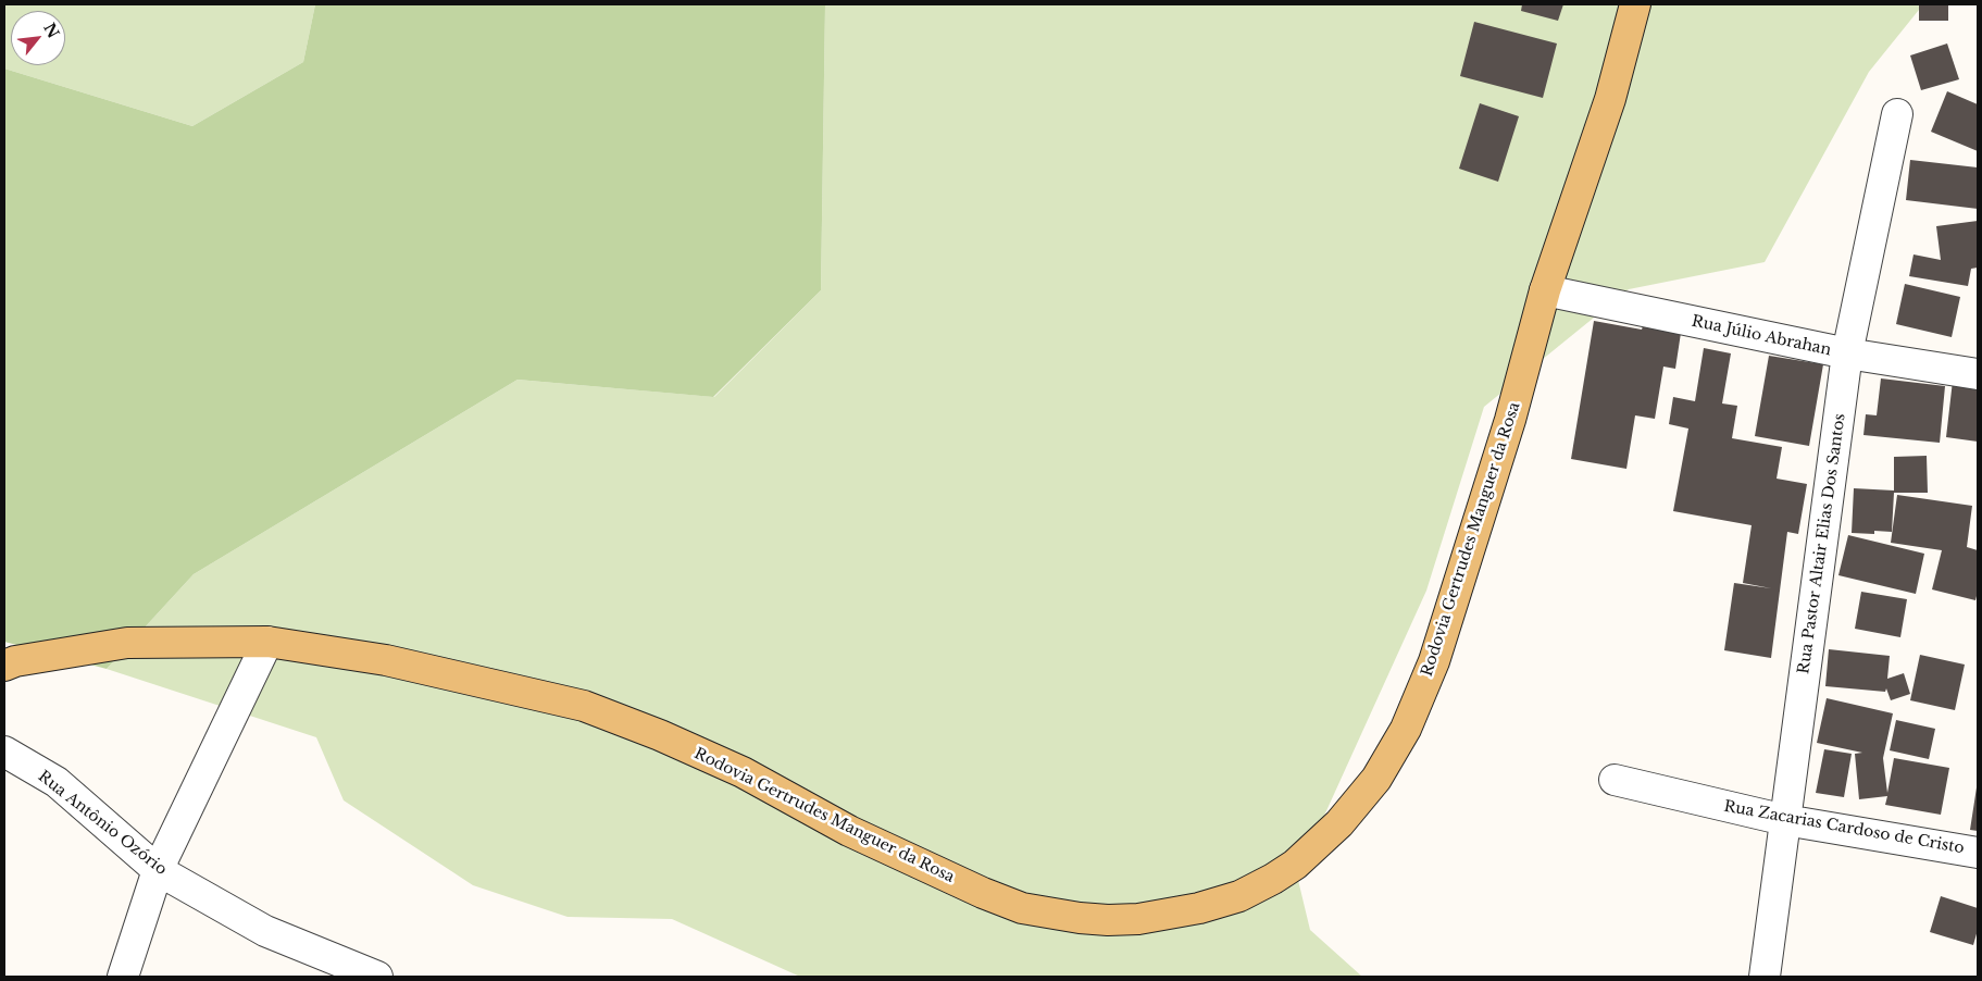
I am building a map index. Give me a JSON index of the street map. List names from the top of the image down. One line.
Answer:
{"streets":{"main road":["Rodovia Gertrudes Manguer da Rosa"],"street":["Rua Júlio Abrahan","Rua Pastor Altair Elias Dos Santos","Rua Antônio Ozório","Rua Zacarias Cardoso de Cristo"]},"crossings":[["Rua Júlio Abrahan","Rodovia Gertrudes Manguer da Rosa"],["Rua Júlio Abrahan","Rua Pastor Altair Elias Dos Santos"],["Rua Pastor Altair Elias Dos Santos","Rua Zacarias Cardoso de Cristo"]],"north":"top right"}
